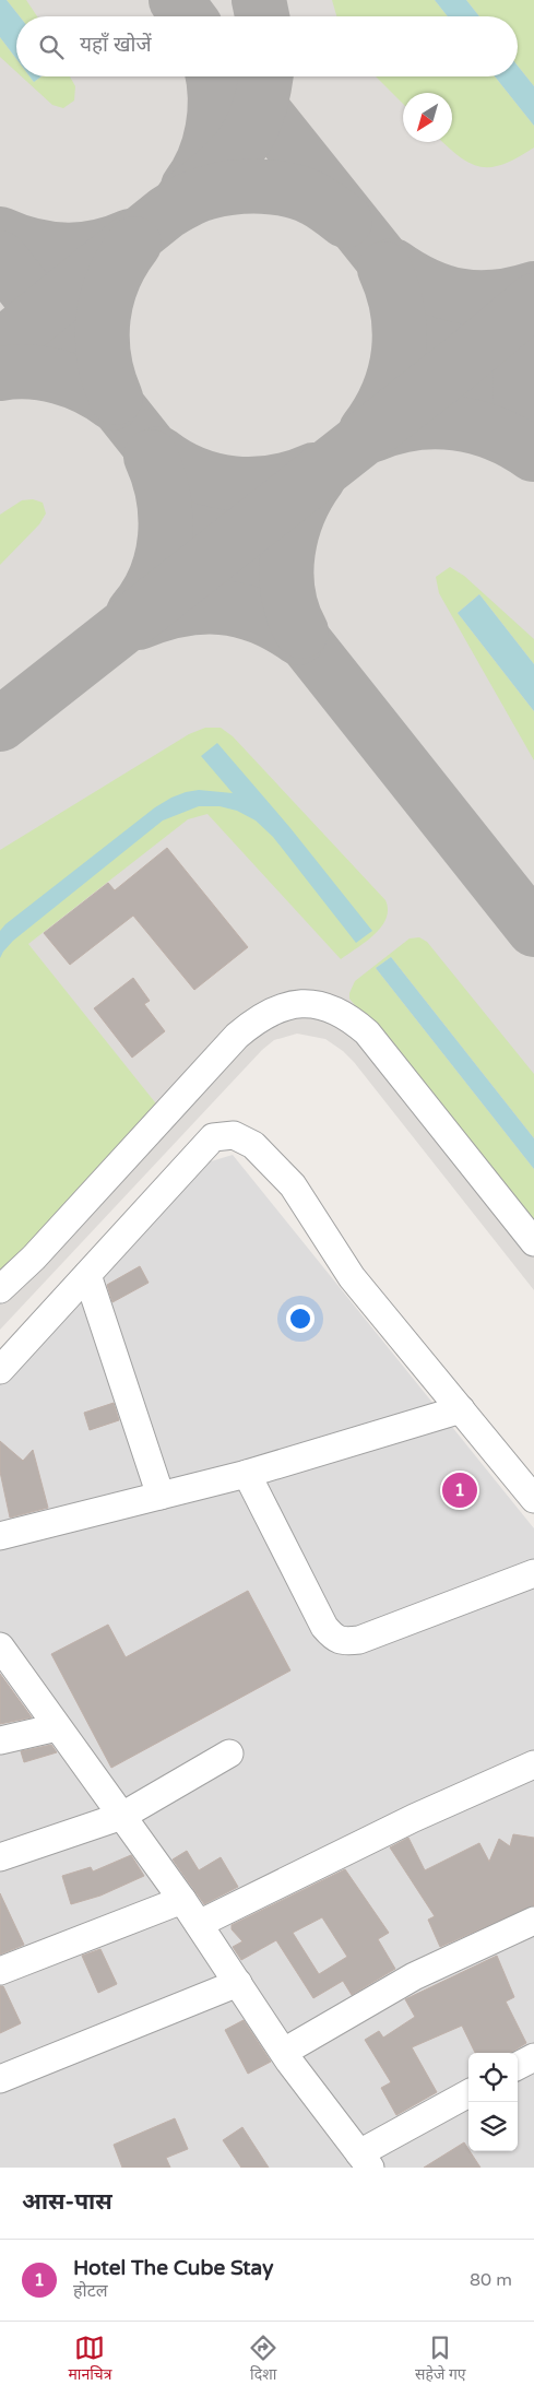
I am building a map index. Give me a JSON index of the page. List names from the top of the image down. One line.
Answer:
{"north":"bottom left","page":{"search":"यहाँ खोजें","pins":"1","heading":"आस-पास","list":[{"mark":"1","name":"Hotel The Cube Stay","note":"होटल","value":"80 m"}],"nav":["मानचित्र","दिशा","सहेजे गए"]}}
